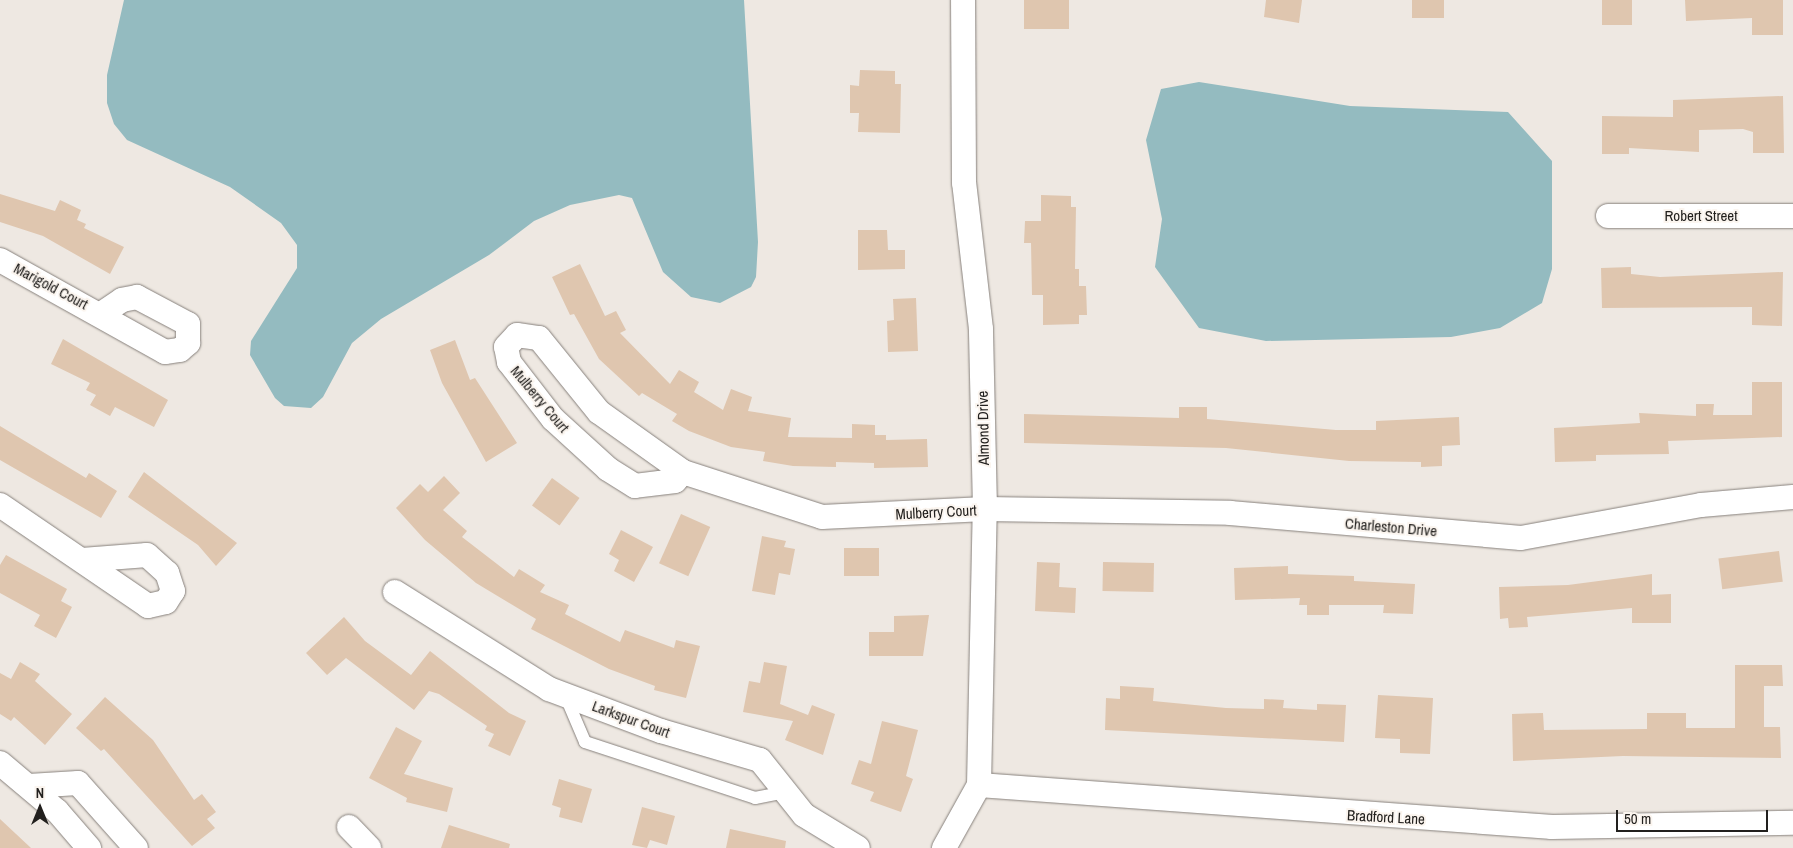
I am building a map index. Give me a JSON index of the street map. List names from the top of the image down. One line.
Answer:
{"streets":{"street":["Robert Street","Marigold Court","Mulberry Court","Almond Drive","Charleston Drive","Larkspur Court","Bradford Lane"]},"crossings":[["Mulberry Court","Almond Drive"],["Mulberry Court","Charleston Drive"],["Almond Drive","Charleston Drive"],["Almond Drive","Bradford Lane"]],"scale_bar":"50 m","north":"top"}
